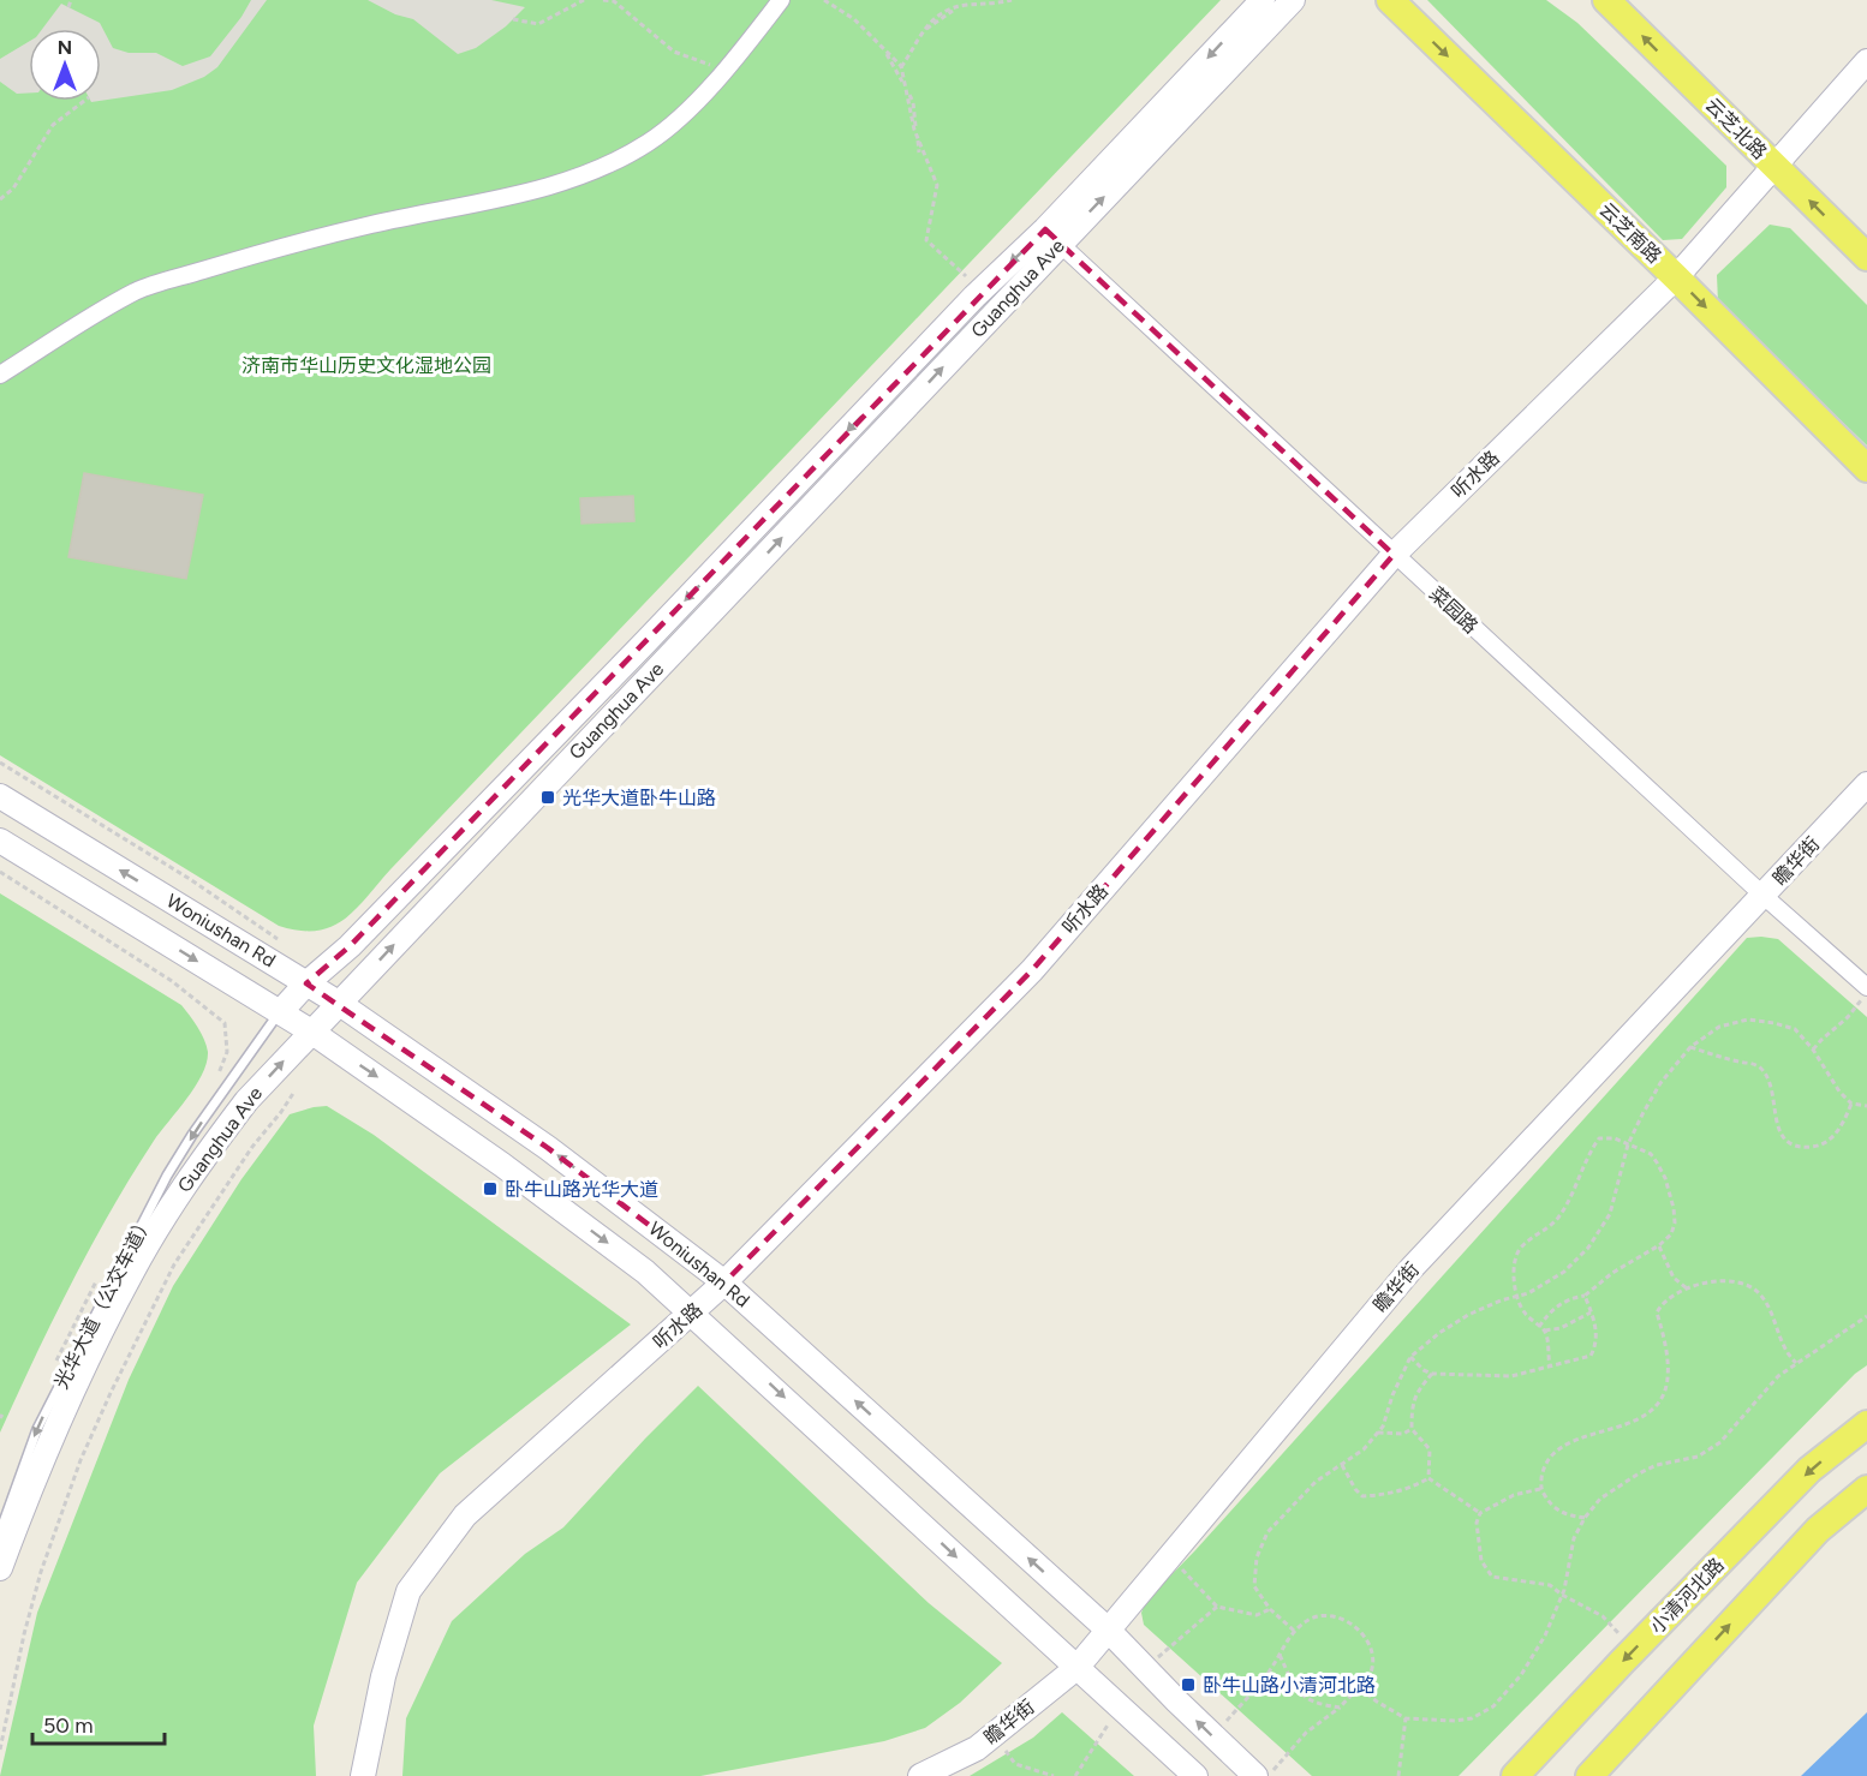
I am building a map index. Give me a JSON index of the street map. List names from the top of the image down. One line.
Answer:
{"streets":{"main road":["云芝北路","云芝南路","Guanghua Ave","听水路","瞻华街","Woniushan Rd","小清河北路"],"street":["菜园路"],"lane":["光华大道（公交车道）"]},"crossings":[["云芝北路","听水路"],["云芝南路","听水路"],["Guanghua Ave","菜园路"],["Guanghua Ave","Woniushan Rd"],["Guanghua Ave","光华大道（公交车道）"],["听水路","菜园路"],["听水路","Woniushan Rd"],["菜园路","瞻华街"],["瞻华街","Woniushan Rd"],["Woniushan Rd","光华大道（公交车道）"]],"one_way":["云芝北路","云芝南路","光华大道（公交车道）"],"parks":["济南市华山历史文化湿地公园"],"places":{"transit":["光华大道卧牛山路","卧牛山路光华大道","卧牛山路小清河北路"]},"scale_bar":"50 m","north":"top"}
